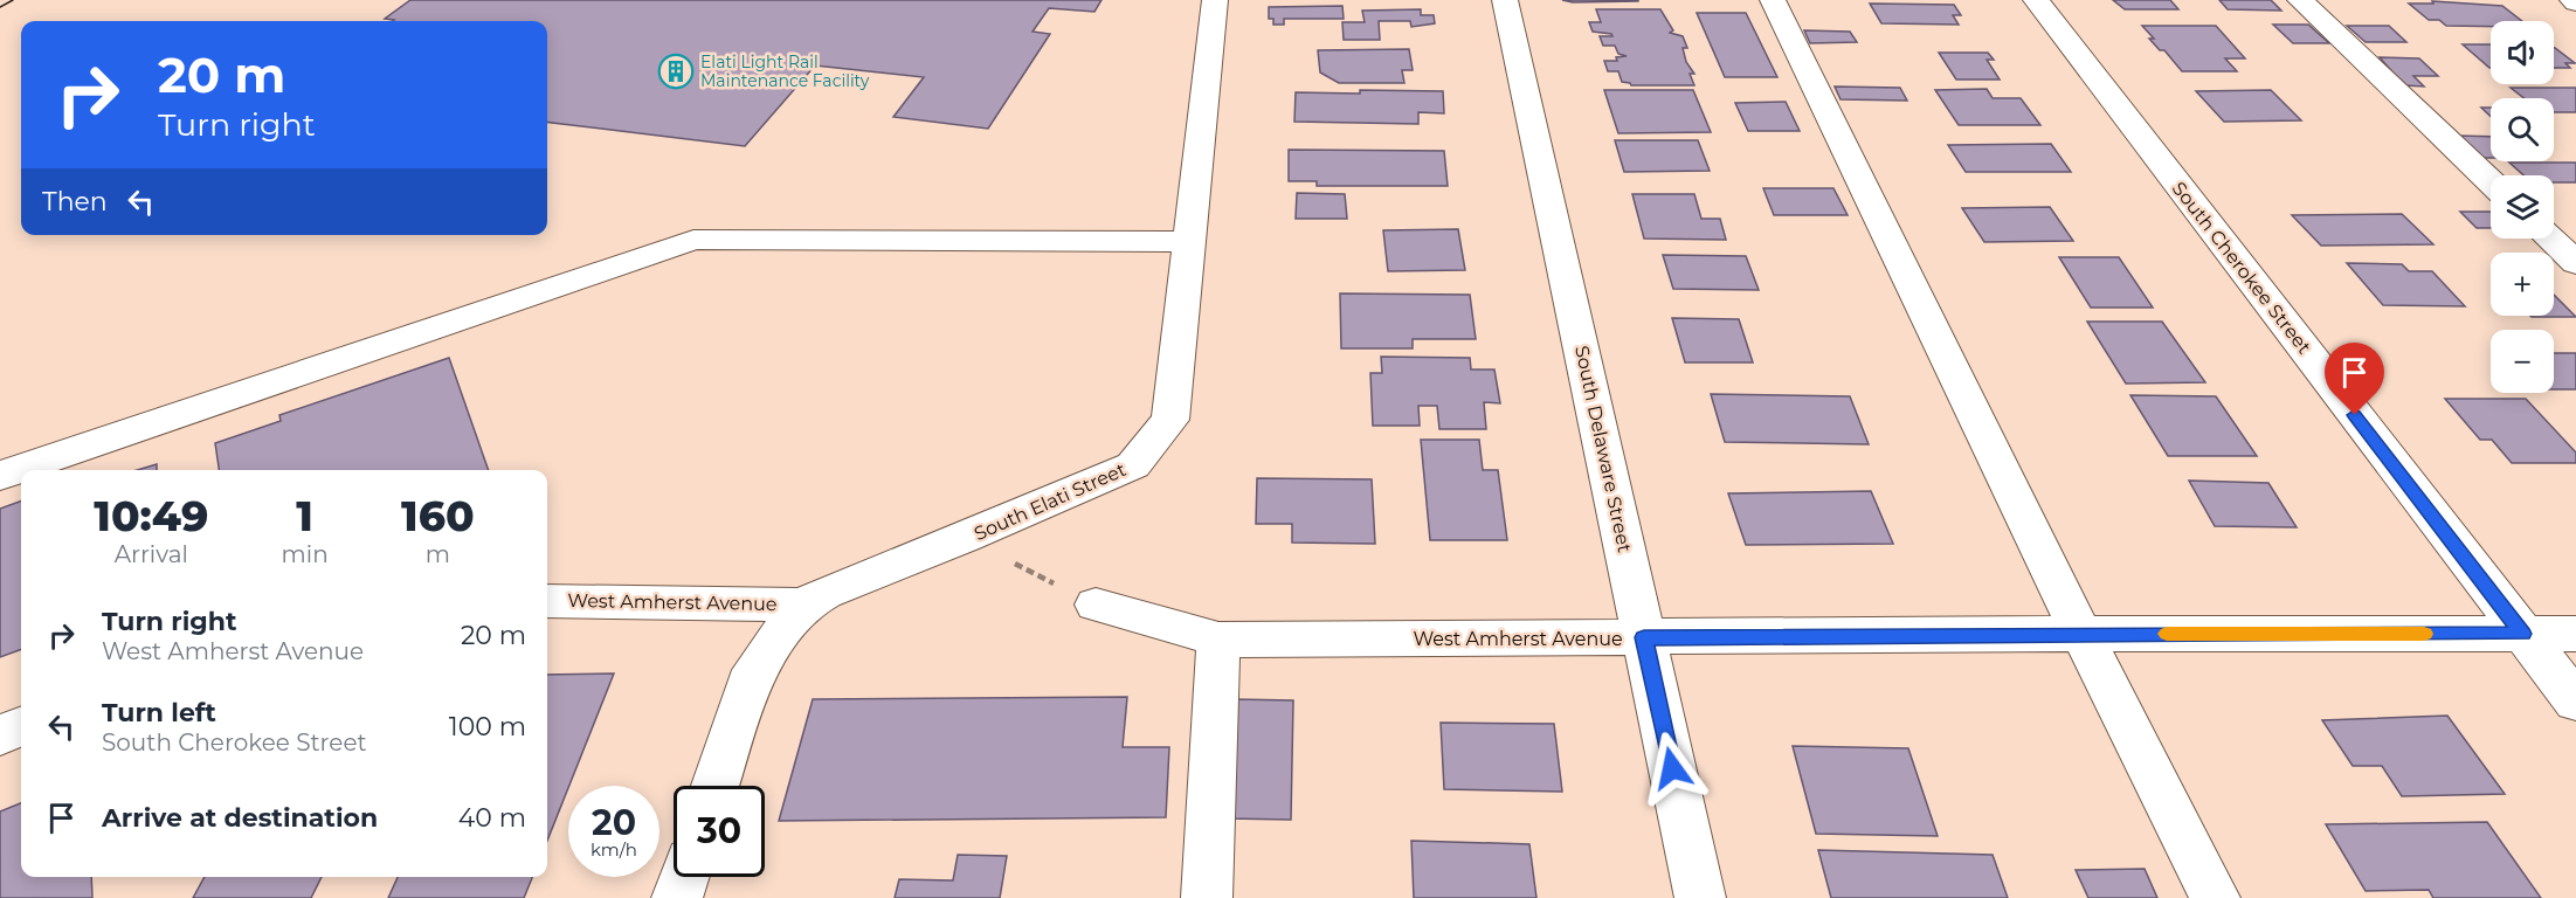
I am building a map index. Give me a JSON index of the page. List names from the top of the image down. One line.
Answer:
{"streets":{"street":["South Cherokee Street","South Delaware Street","South Elati Street","West Amherst Avenue"]},"crossings":[["South Cherokee Street","West Amherst Avenue"],["South Delaware Street","West Amherst Avenue"],["South Elati Street","West Amherst Avenue"]],"places":{"building":["Elati Light Rail Maintenance Facility"]},"page":{"map_buttons":["+","−"],"turn":["20 m","Turn right"],"then":"Then","eta":["10:49","Arrival","1","min","160","m"],"list":[{"name":"Turn right","note":"West Amherst Avenue","value":"20 m"},{"name":"Turn left","note":"South Cherokee Street","value":"100 m"},{"name":"Arrive at destination","value":"40 m"}],"speed":"20 km/h","limit":"30"}}
